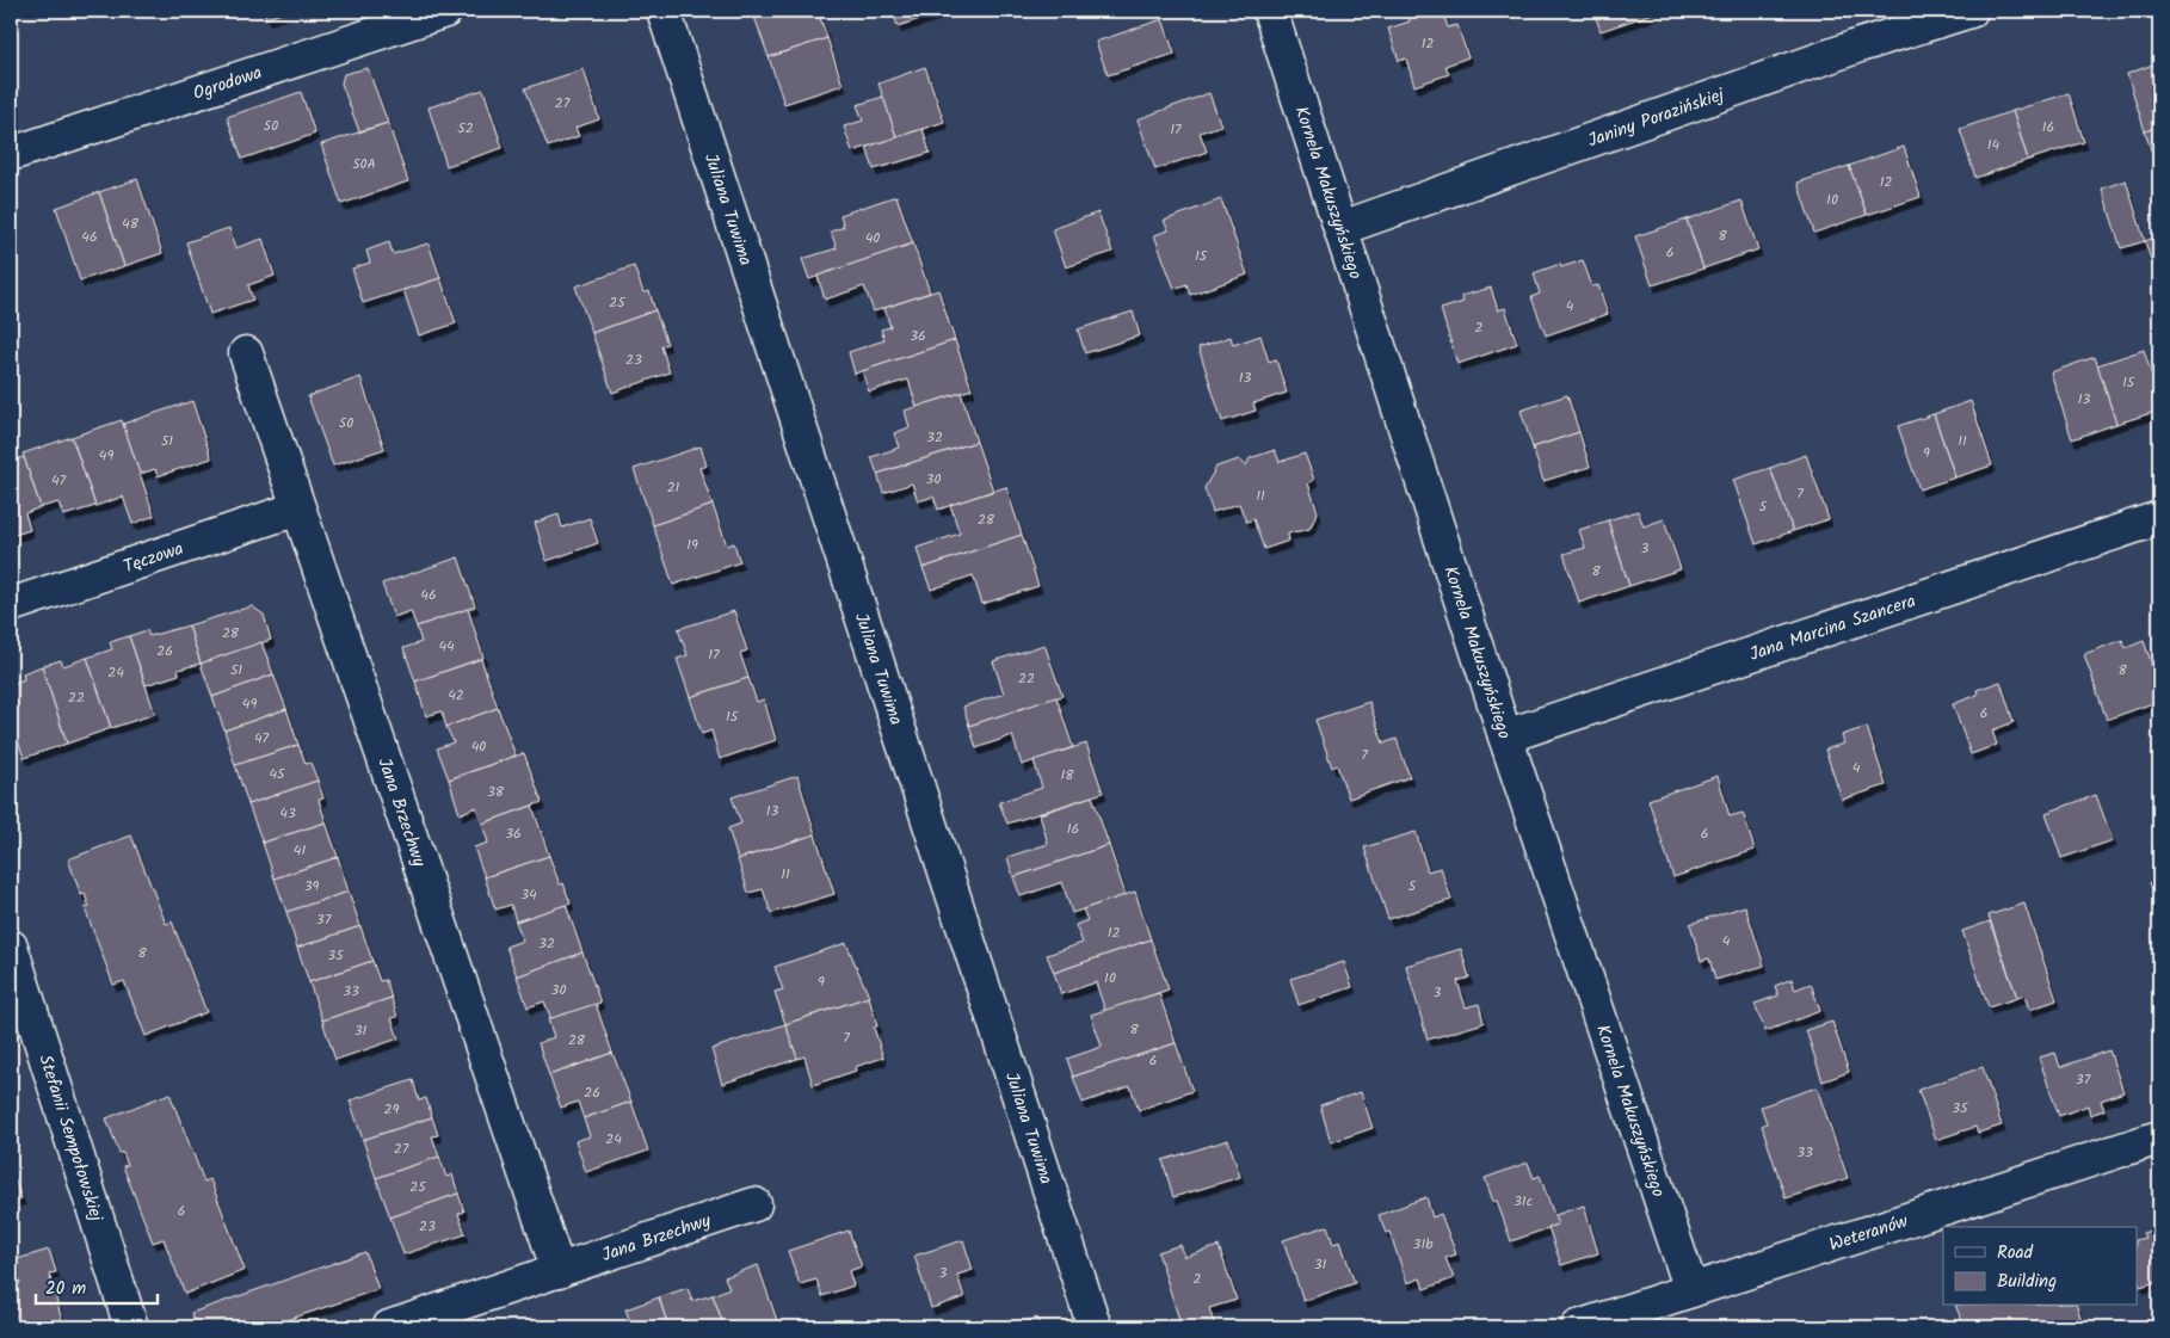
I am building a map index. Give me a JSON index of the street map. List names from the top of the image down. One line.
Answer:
{"streets":{"street":["Ogrodowa","Janiny Porazińskiej","Kornela Makuszyńskiego","Juliana Tuwima","Tęczowa","Jana Marcina Szancera","Jana Brzechwy","Stefanii Sempołowskiej","Weteranów"]},"crossings":[["Janiny Porazińskiej","Kornela Makuszyńskiego"],["Kornela Makuszyńskiego","Jana Marcina Szancera"],["Kornela Makuszyńskiego","Weteranów"],["Tęczowa","Jana Brzechwy"]],"house_numbers":["12","27","50","16","52","17","14","50A","12","10","48","8","46","40","6","15","25","4","2","36","23","13","15","13","50","32","51","11","9","49","30","47","21","7","11","5","28","19","3","8","46","28","44","26","17","51","8","24","22","42","22","49","6","15","47","40","7","4","45","18","38","13","43","16","36","6","41","11","39","5","34","37","12","4","32","8","35","10","9","30","33","3","8","31","7","28","6","37","26","35","29","24","27","33","25","31c","6","23","31b","31","3","2"],"legend":["Road","Building"],"scale_bar":"20 m"}
